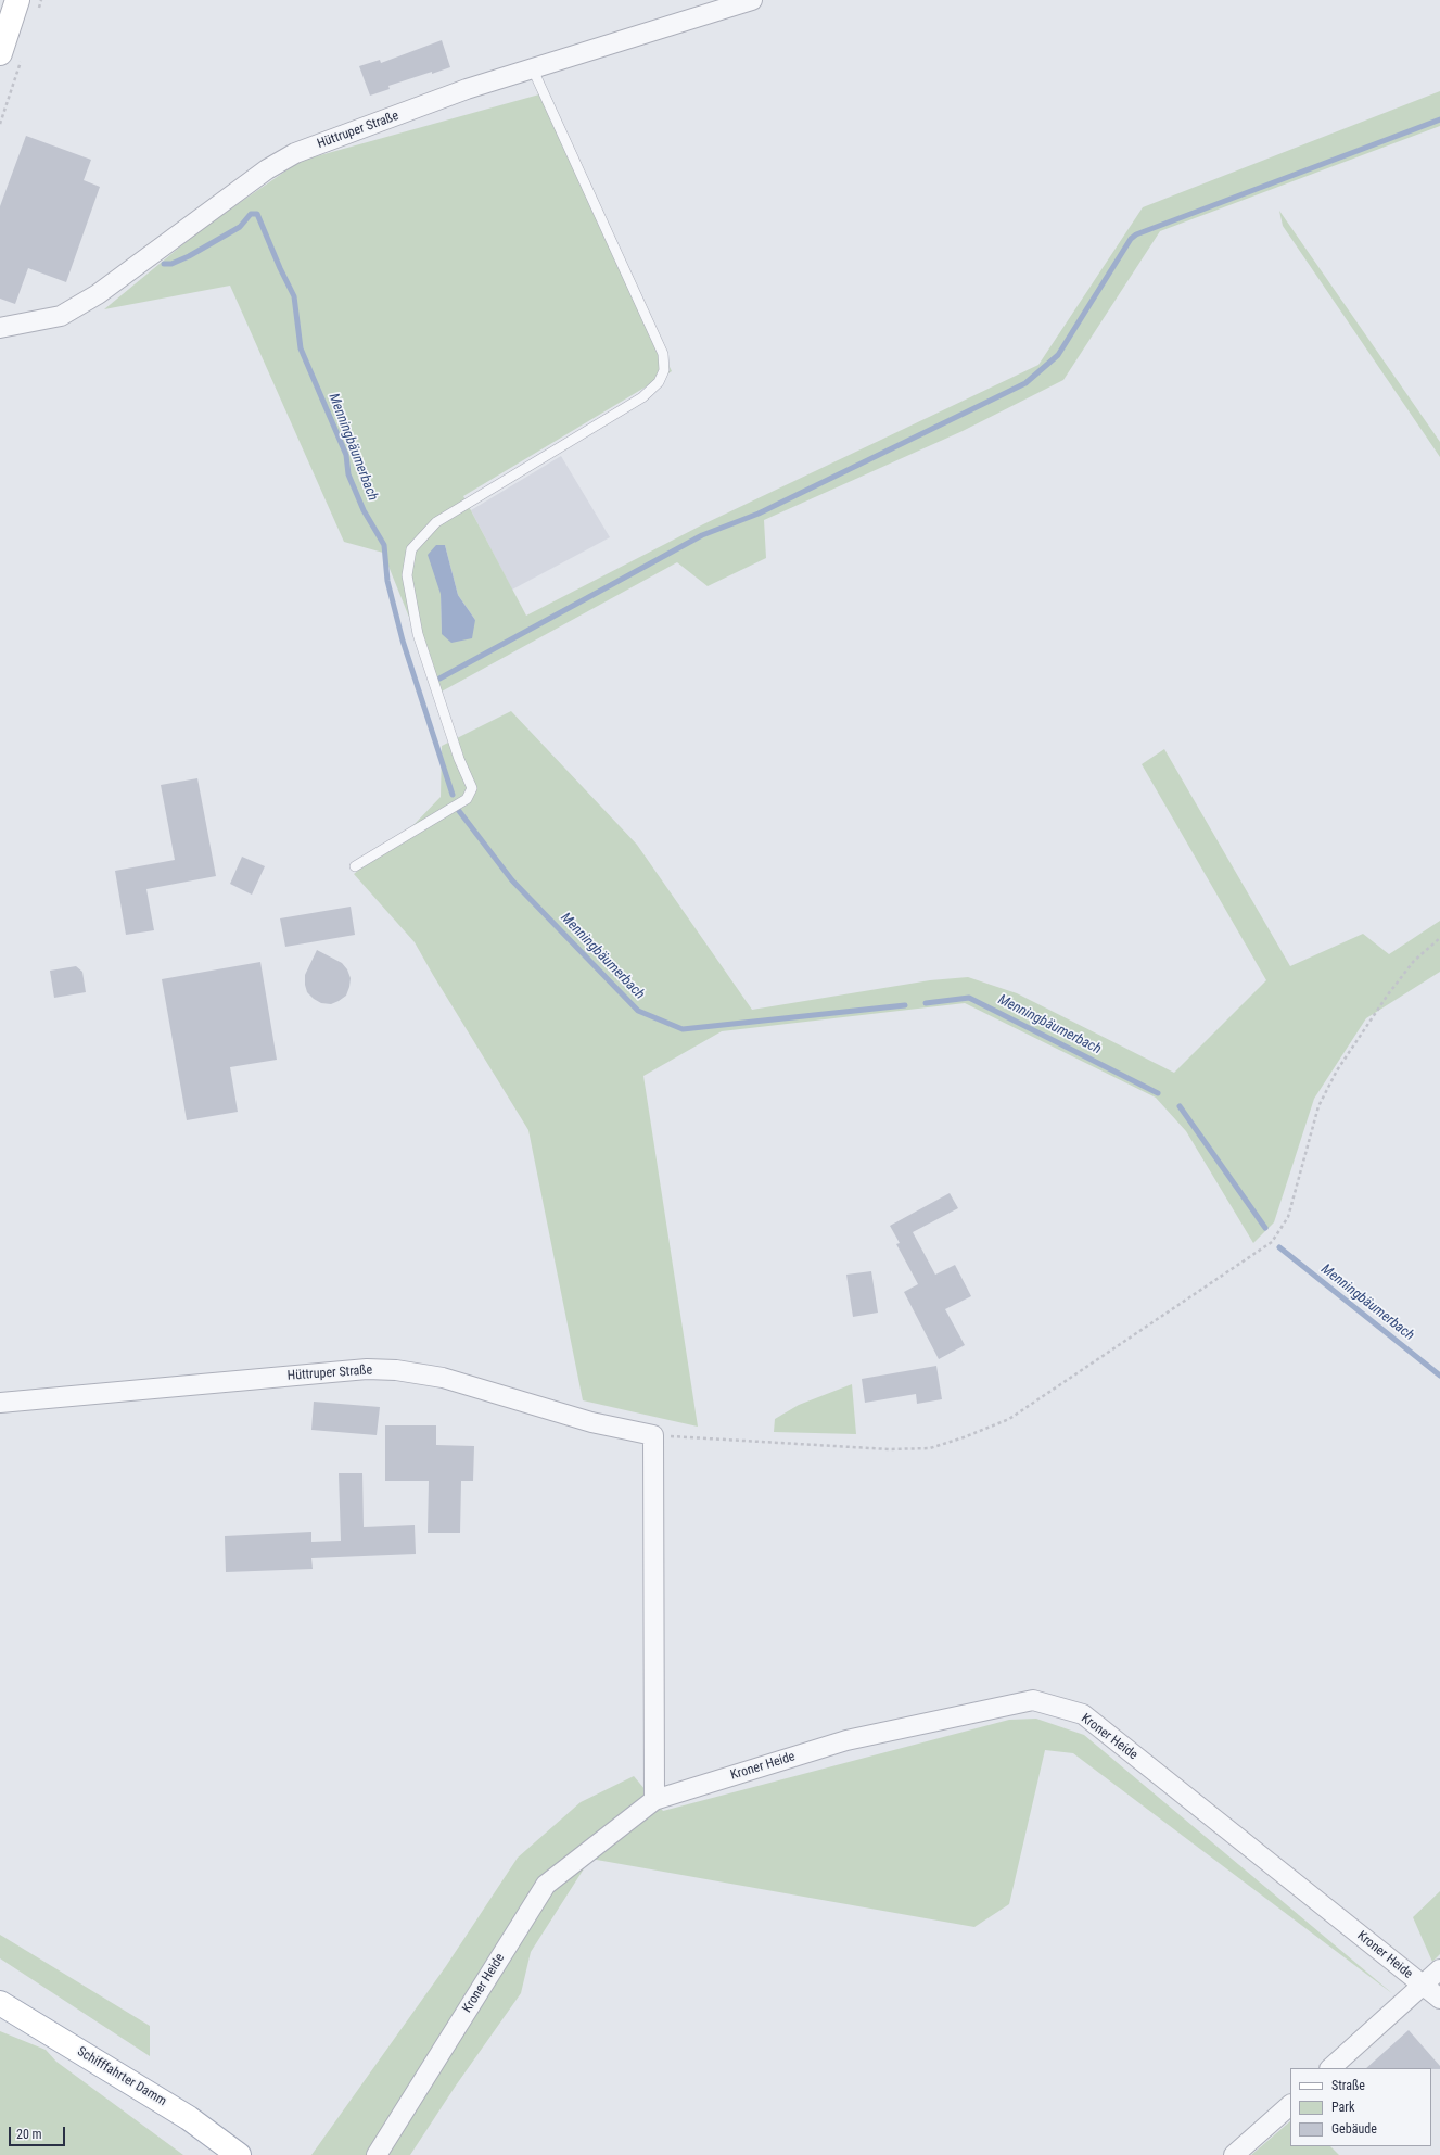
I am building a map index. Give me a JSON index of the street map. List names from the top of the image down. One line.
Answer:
{"streets":{"main road":["Schifffahrter Damm"],"street":["Hüttruper Straße","Kroner Heide"]},"water":["Menningbäumerbach"],"legend":["Straße","Park","Gebäude"],"scale_bar":"20 m"}
